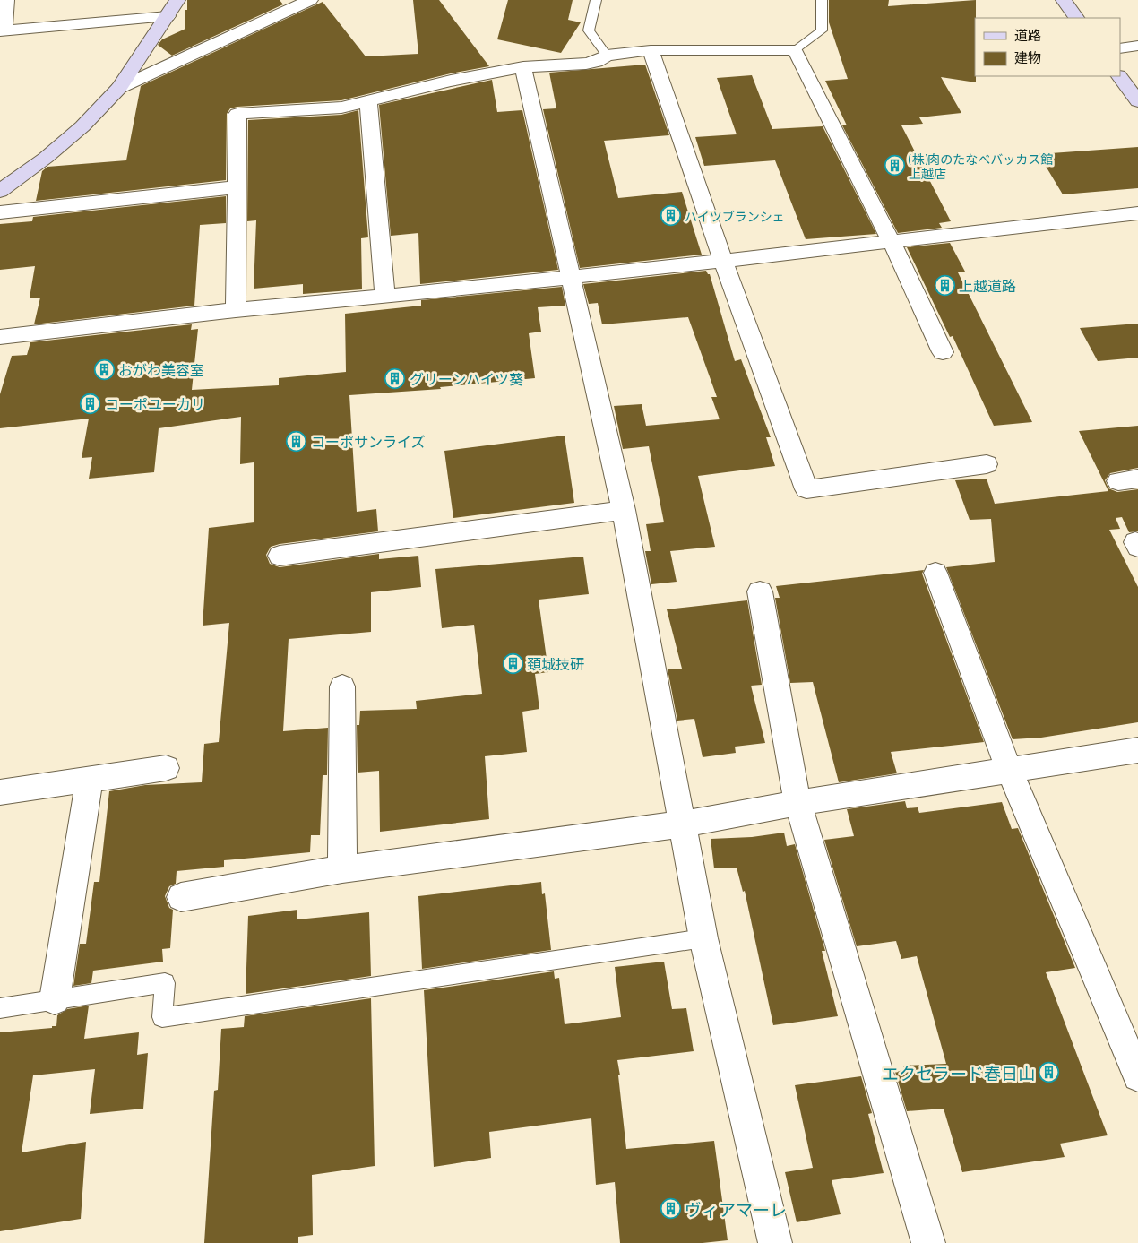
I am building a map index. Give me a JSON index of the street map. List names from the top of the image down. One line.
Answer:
{"places":{"building":["(株)肉のたなべバッカス館 上越店","ハイツブランシェ","上越道路","おがわ美容室","グリーンハイツ葵","コーポユーカリ","コーポサンライズ","頚城技研","エクセラード春日山","ヴィアマーレ"]},"legend":["道路","建物"]}
